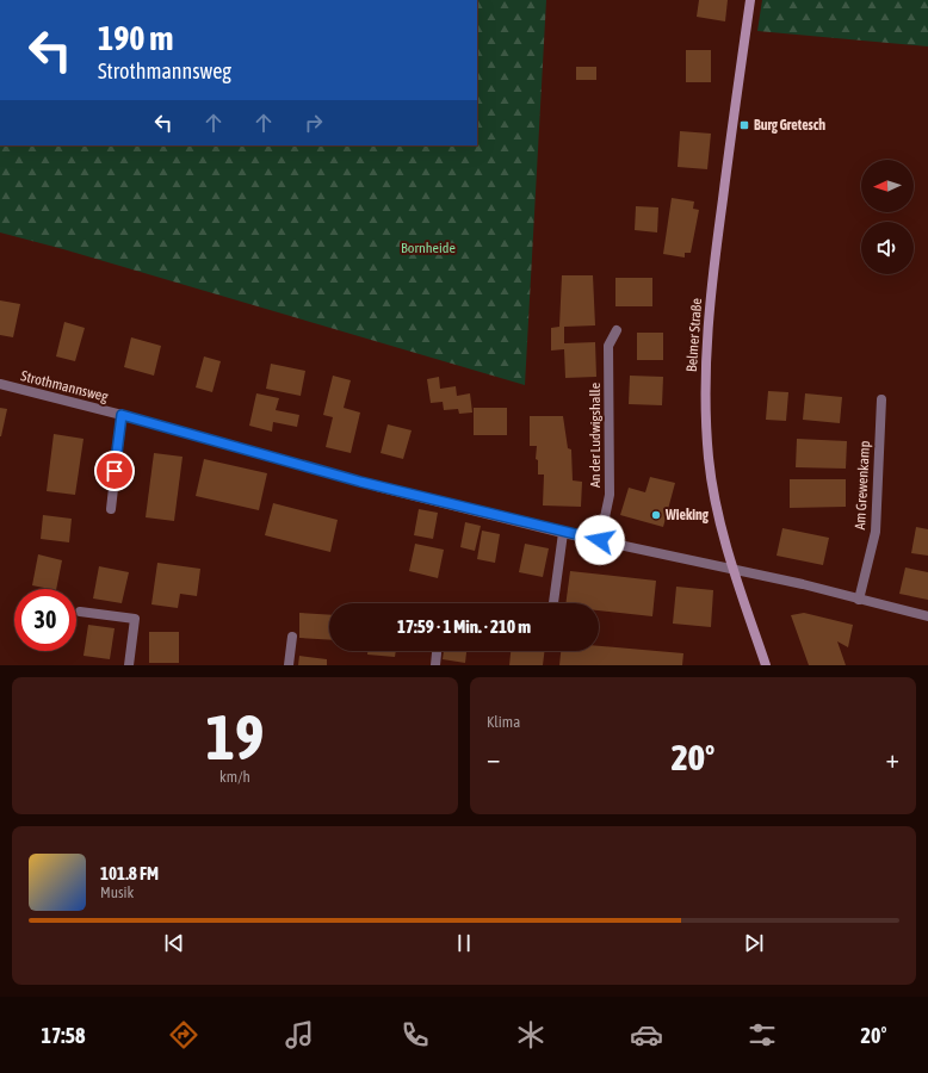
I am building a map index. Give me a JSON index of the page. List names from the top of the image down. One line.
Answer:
{"streets":{"street":["Belmer Straße","Strothmannsweg","An der Ludwigshalle","Am Grewenkamp"]},"crossings":[["Belmer Straße","Strothmannsweg"],["Strothmannsweg","An der Ludwigshalle"]],"parks":["Bornheide"],"places":{"transit":["Burg Gretesch"],"other":["Wieking"]},"north":"left","page":{"turn":["190 m","Strothmannsweg"],"limit":"30","trip":"17:59 · 1 Min. · 210 m","tile":[["19","km/h"],"Klima"],"heat":["−","20°","+"],"song":["101.8 FM","Musik"],"tabs":["17:58","20°"]}}
